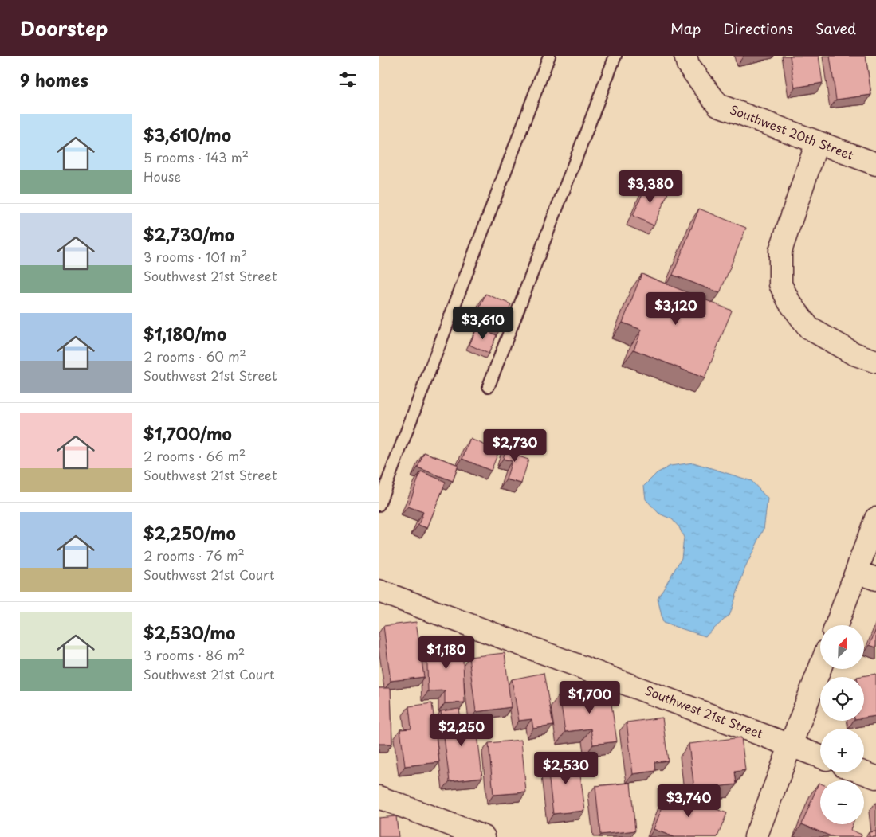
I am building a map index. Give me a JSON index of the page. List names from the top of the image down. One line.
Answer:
{"streets":{"street":["Southwest 20th Street","Southwest 21st Street"]},"north":"top right","page":{"header":"Doorstep","nav":["Map","Directions","Saved"],"heading":"9 homes","list":[{"name":"$3,610/mo","note":"5 rooms · 143 m² · House"},{"name":"$2,730/mo","note":"3 rooms · 101 m² · Southwest 21st Street"},{"name":"$1,180/mo","note":"2 rooms · 60 m² · Southwest 21st Street"},{"name":"$1,700/mo","note":"2 rooms · 66 m² · Southwest 21st Street"},{"name":"$2,250/mo","note":"2 rooms · 76 m² · Southwest 21st Court"},{"name":"$2,530/mo","note":"3 rooms · 86 m² · Southwest 21st Court"}],"price":["$3,380","$3,120","$3,610","$2,730","$1,180","$1,700","$2,250","$2,530","$3,740"],"map_buttons":["+","−"]}}
